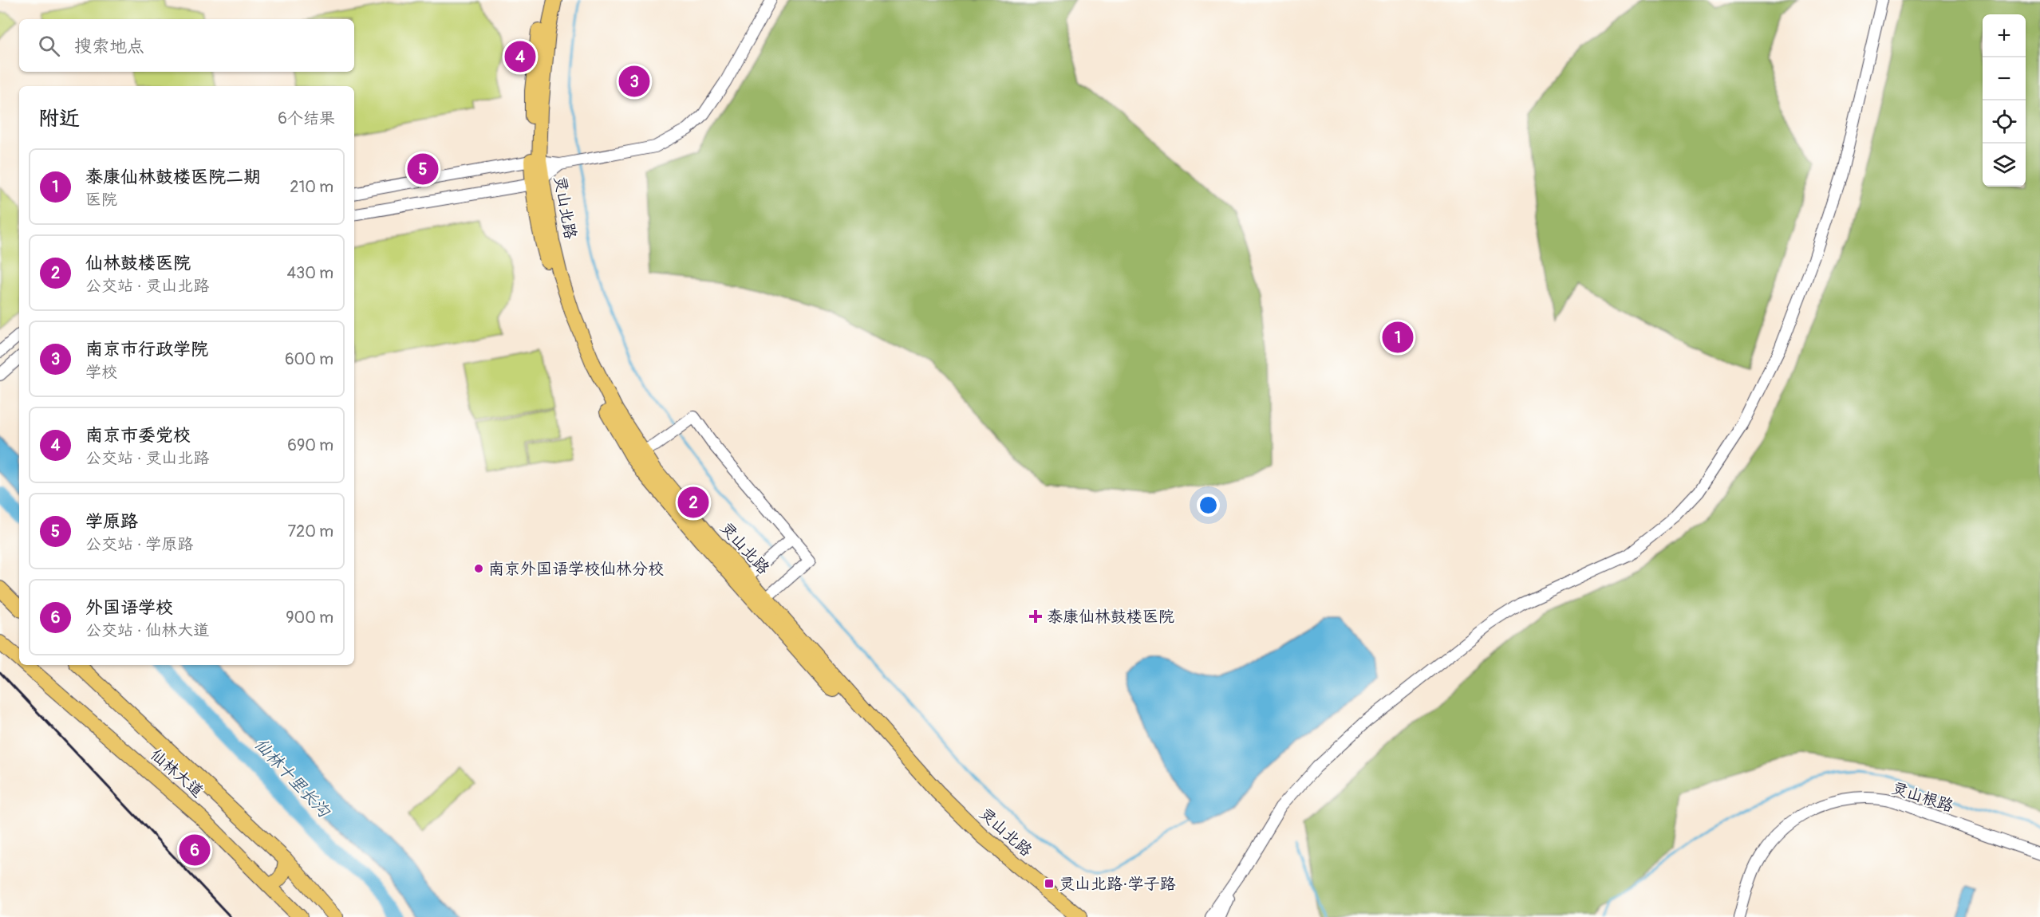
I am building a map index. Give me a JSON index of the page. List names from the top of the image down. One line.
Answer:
{"streets":{"main road":["灵山北路","仙林大道"],"street":["灵山根路"]},"water":["仙林十里长沟"],"places":{"other":["南京外国语学校仙林分校"],"health":["泰康仙林鼓楼医院"],"transit":["灵山北路·学子路"]},"page":{"map_buttons":["+","−"],"search":"搜索地点","pins":["4","3","5","1","2","6"],"heading":["附近","6个结果"],"list":[{"mark":"1","name":"泰康仙林鼓楼医院二期","note":"医院","value":"210 m"},{"mark":"2","name":"仙林鼓楼医院","note":"公交站 · 灵山北路","value":"430 m"},{"mark":"3","name":"南京市行政学院","note":"学校","value":"600 m"},{"mark":"4","name":"南京市委党校","note":"公交站 · 灵山北路","value":"690 m"},{"mark":"5","name":"学原路","note":"公交站 · 学原路","value":"720 m"},{"mark":"6","name":"外国语学校","note":"公交站 · 仙林大道","value":"900 m"}]}}
